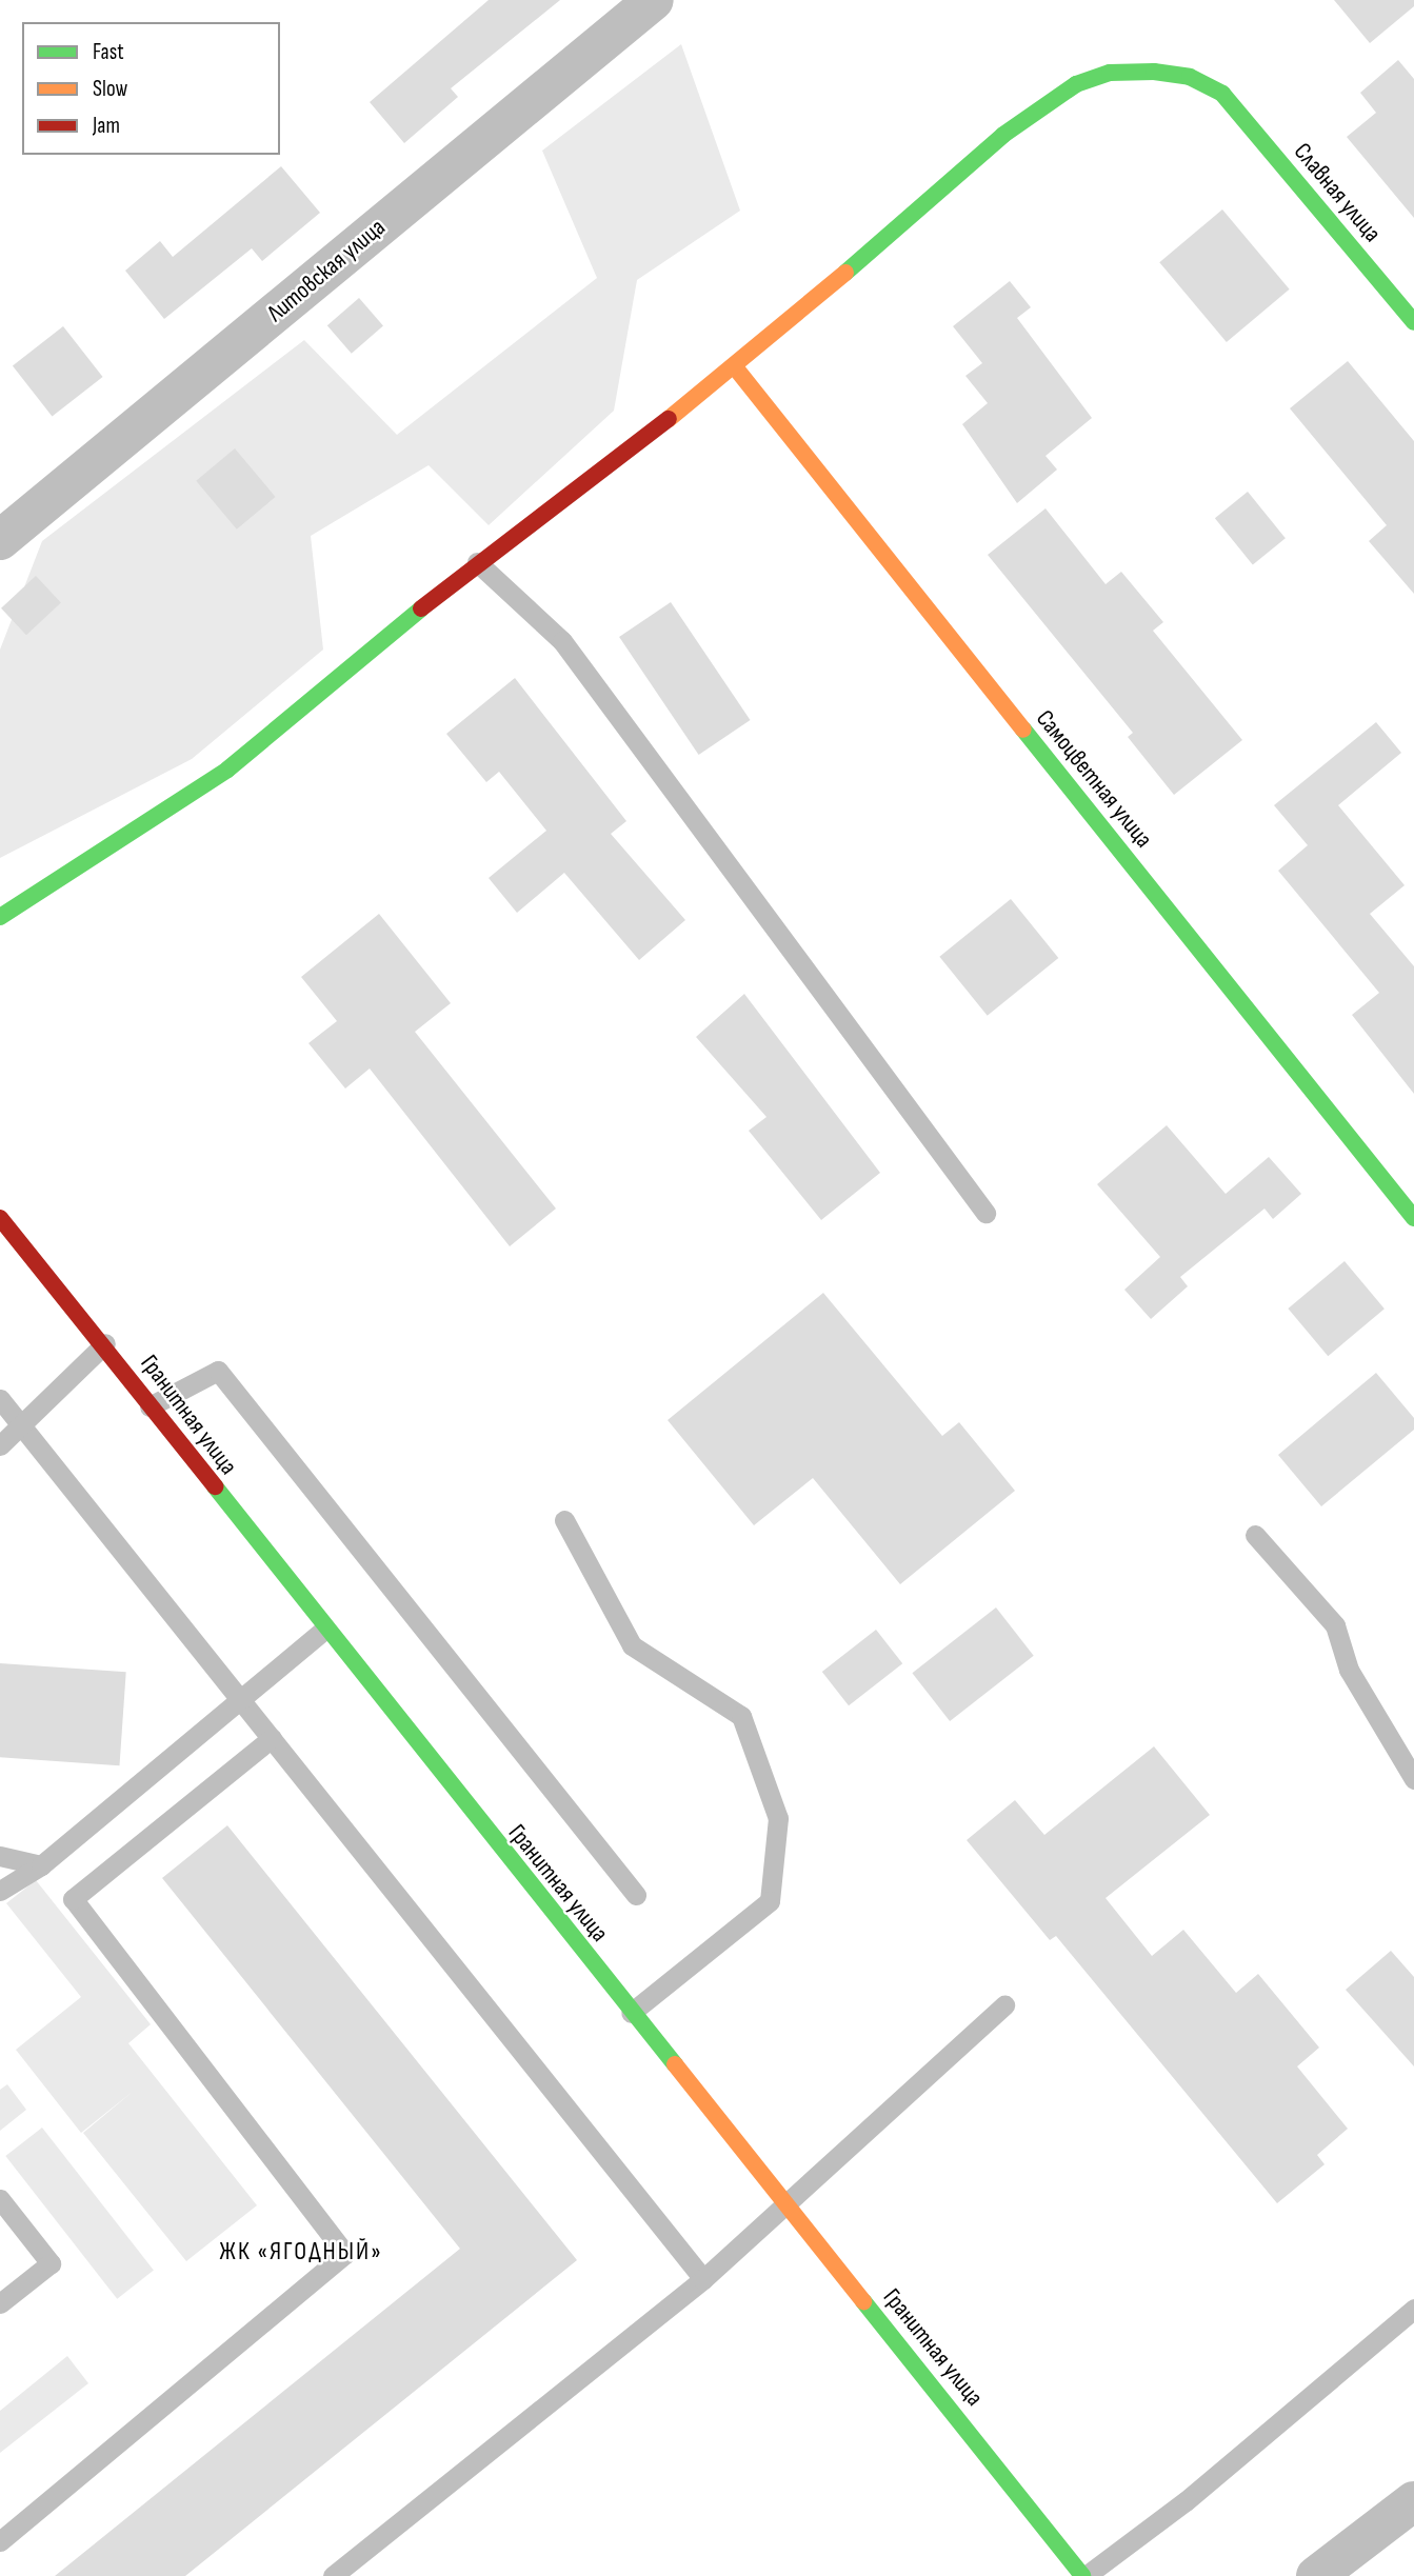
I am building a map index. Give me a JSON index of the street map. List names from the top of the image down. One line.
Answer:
{"streets":{"street":["Славная улица","Литовская улица","Самоцветная улица","Гранитная улица"]},"crossings":[["Славная улица","Самоцветная улица"]],"districts":["ЖК «ЯГОДНЫЙ»"],"legend":["Fast","Slow","Jam"]}
